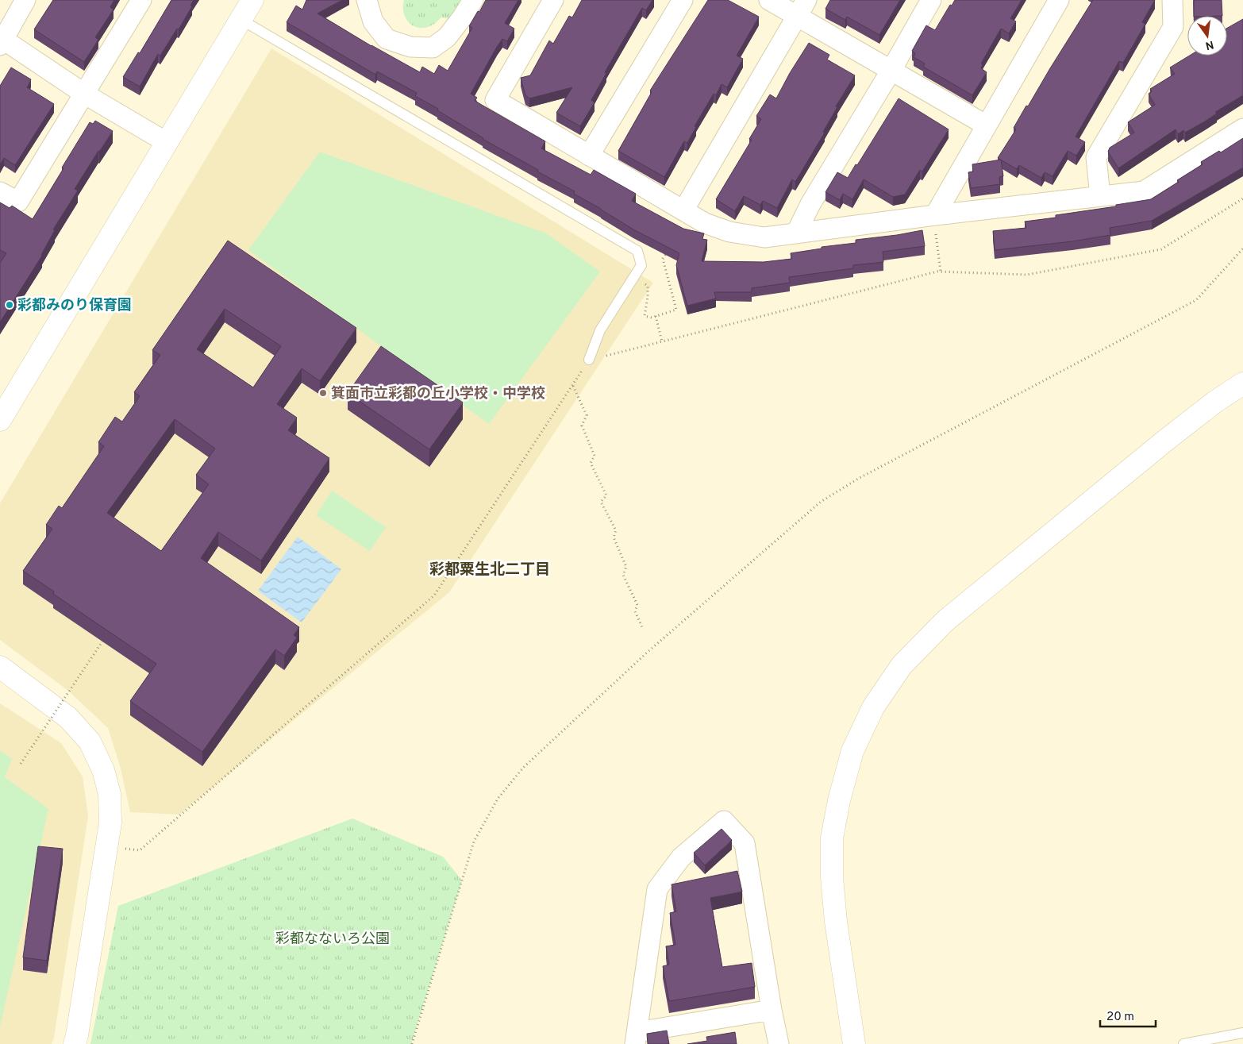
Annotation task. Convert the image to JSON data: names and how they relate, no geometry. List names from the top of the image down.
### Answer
{
  "districts": ["彩都粟生北二丁目"],
  "parks": ["彩都なないろ公園"],
  "places": ["彩都みのり保育園", "箕面市立彩都の丘小学校・中学校"],
  "scale_bar": "20 m",
  "north": "bottom"
}
